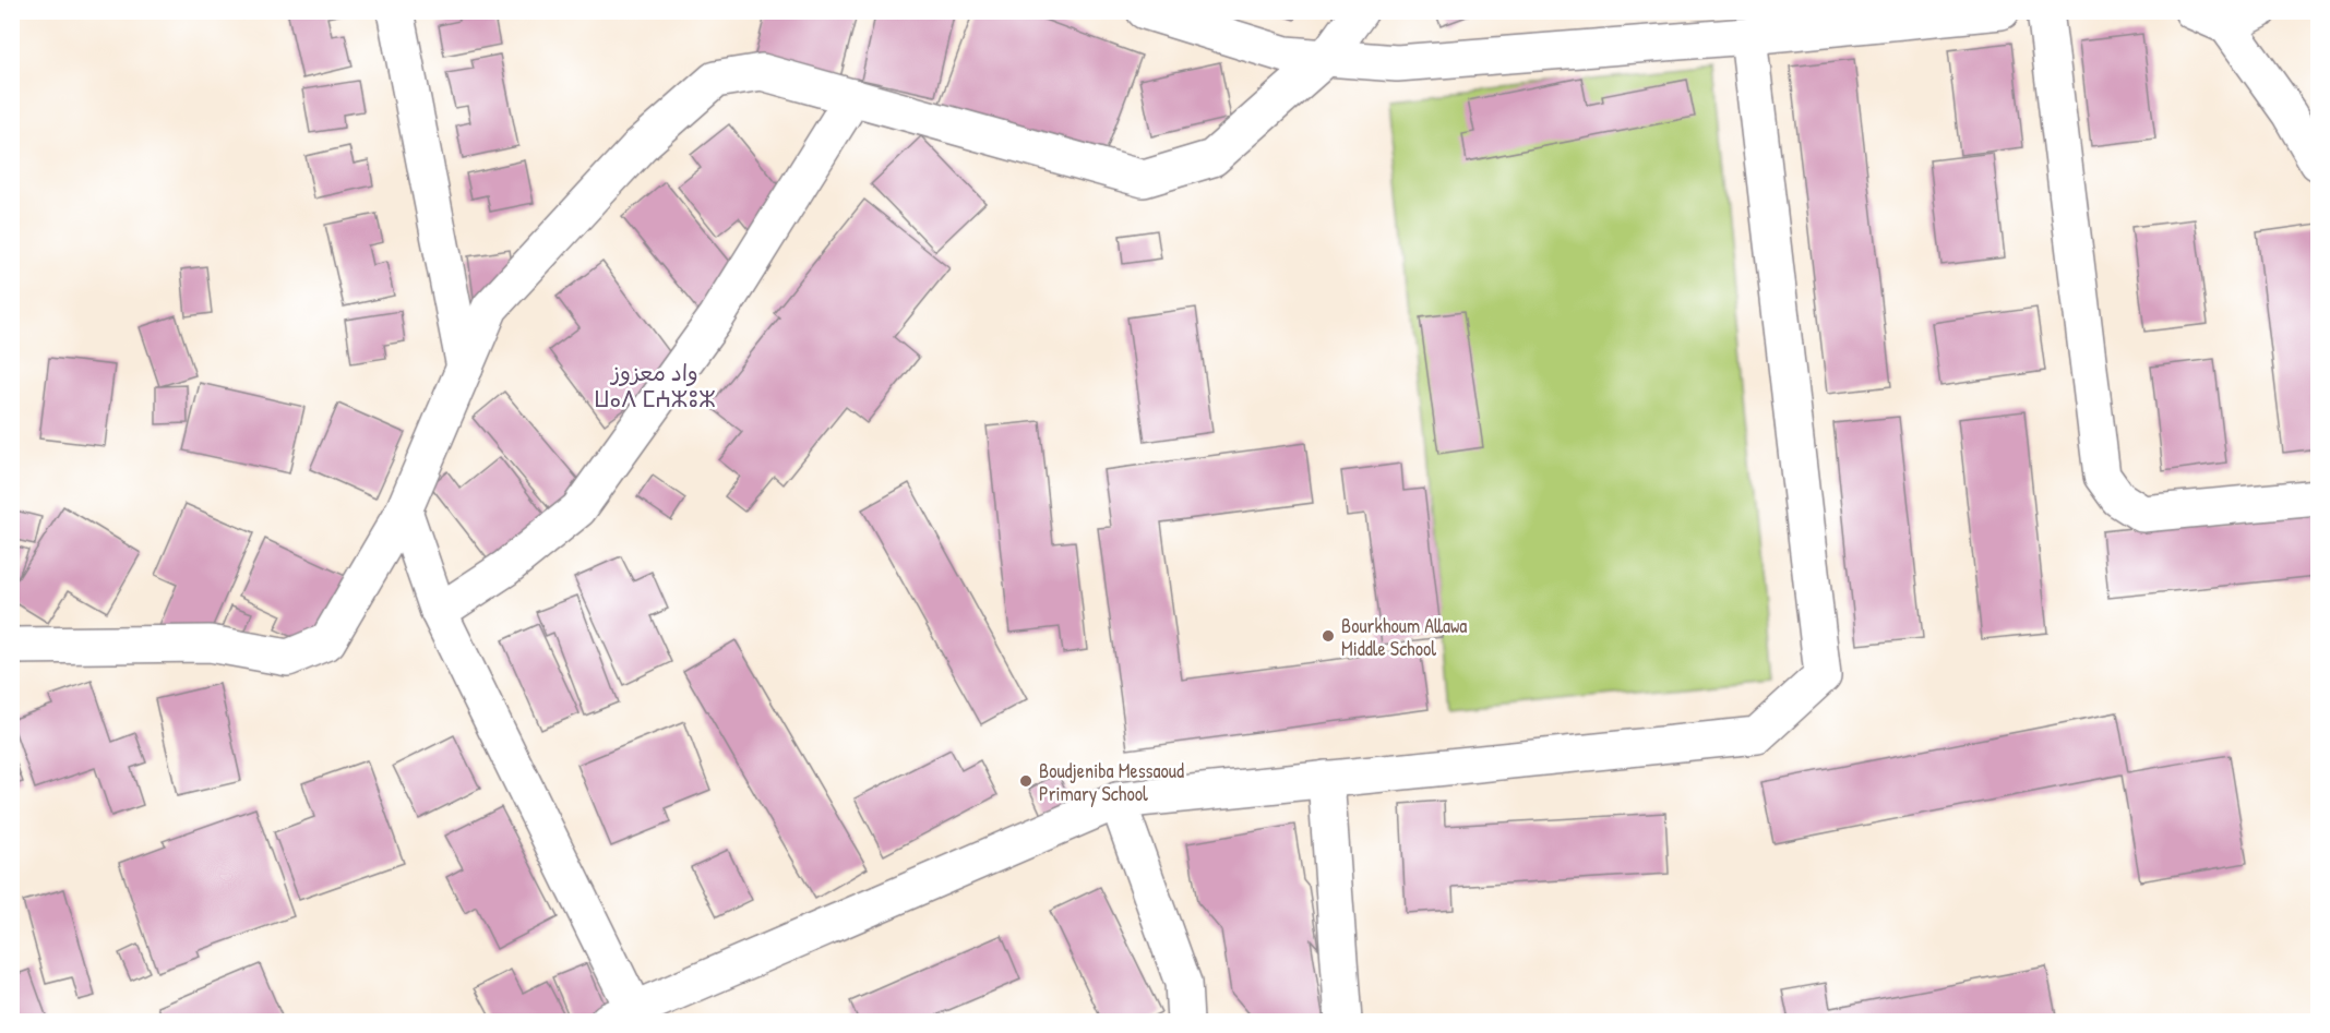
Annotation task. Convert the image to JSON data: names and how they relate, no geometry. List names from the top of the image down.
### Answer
{
  "districts": ["واد معزوز ⵡⴰⴷ ⵎⵄⵣⵓⵣ"],
  "places": ["Bourkhoum Allawa Middle School", "Boudjeniba Messaoud Primary School"]
}
